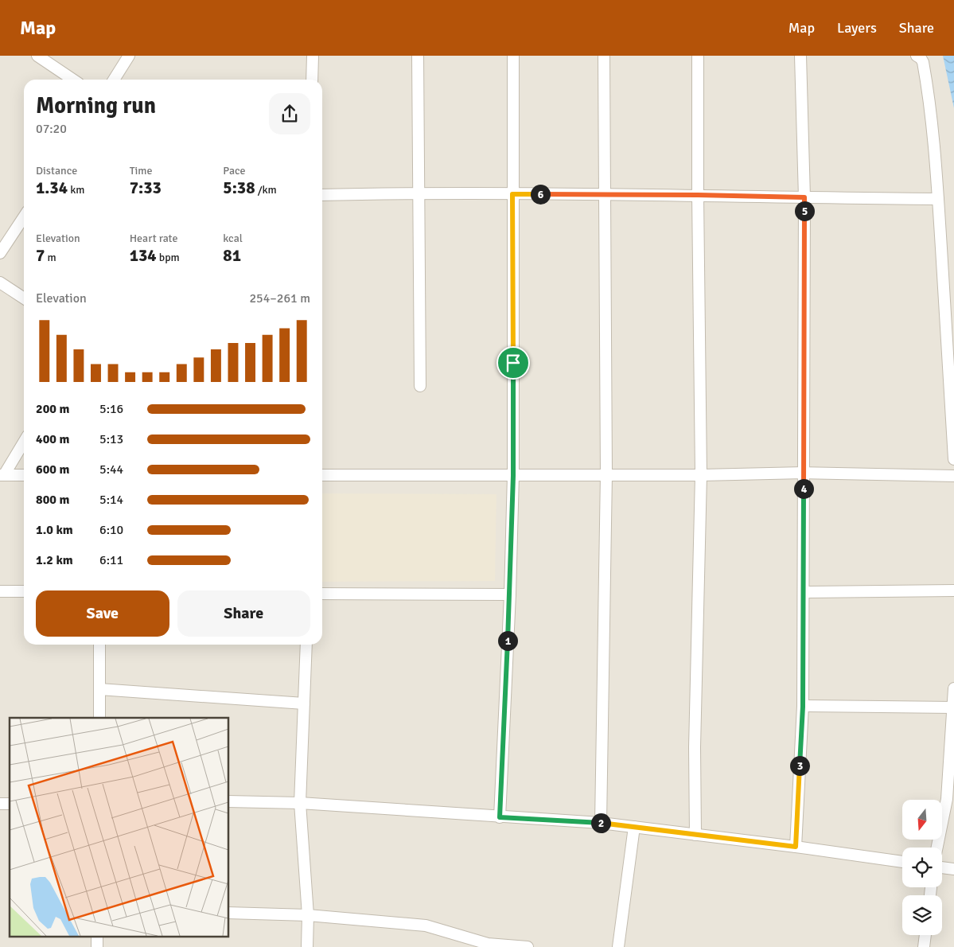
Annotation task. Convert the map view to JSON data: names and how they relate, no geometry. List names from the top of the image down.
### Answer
{
  "north": "bottom",
  "page": {
    "header": "Map",
    "nav": ["Map", "Layers", "Share"],
    "heading": ["Morning run", "07:20"],
    "stats": [
      ["Distance", "1.34 km"],
      ["Time", "7:33"],
      ["Pace", "5:38 /km"],
      ["Elevation", "7 m"],
      ["Heart rate", "134 bpm"],
      ["kcal", "81"]
    ],
    "pins": [
      "6",
      "5",
      "4",
      "1",
      "3",
      "2"
    ],
    "chart": ["Elevation", "254–261 m"],
    "list": [
      {
        "name": "200 m",
        "note": "5:16"
      },
      {
        "name": "400 m",
        "note": "5:13"
      },
      {
        "name": "600 m",
        "note": "5:44"
      },
      {
        "name": "800 m",
        "note": "5:14"
      },
      {
        "name": "1.0 km",
        "note": "6:10"
      },
      {
        "name": "1.2 km",
        "note": "6:11"
      }
    ],
    "buttons": ["Save", "Share"]
  }
}
